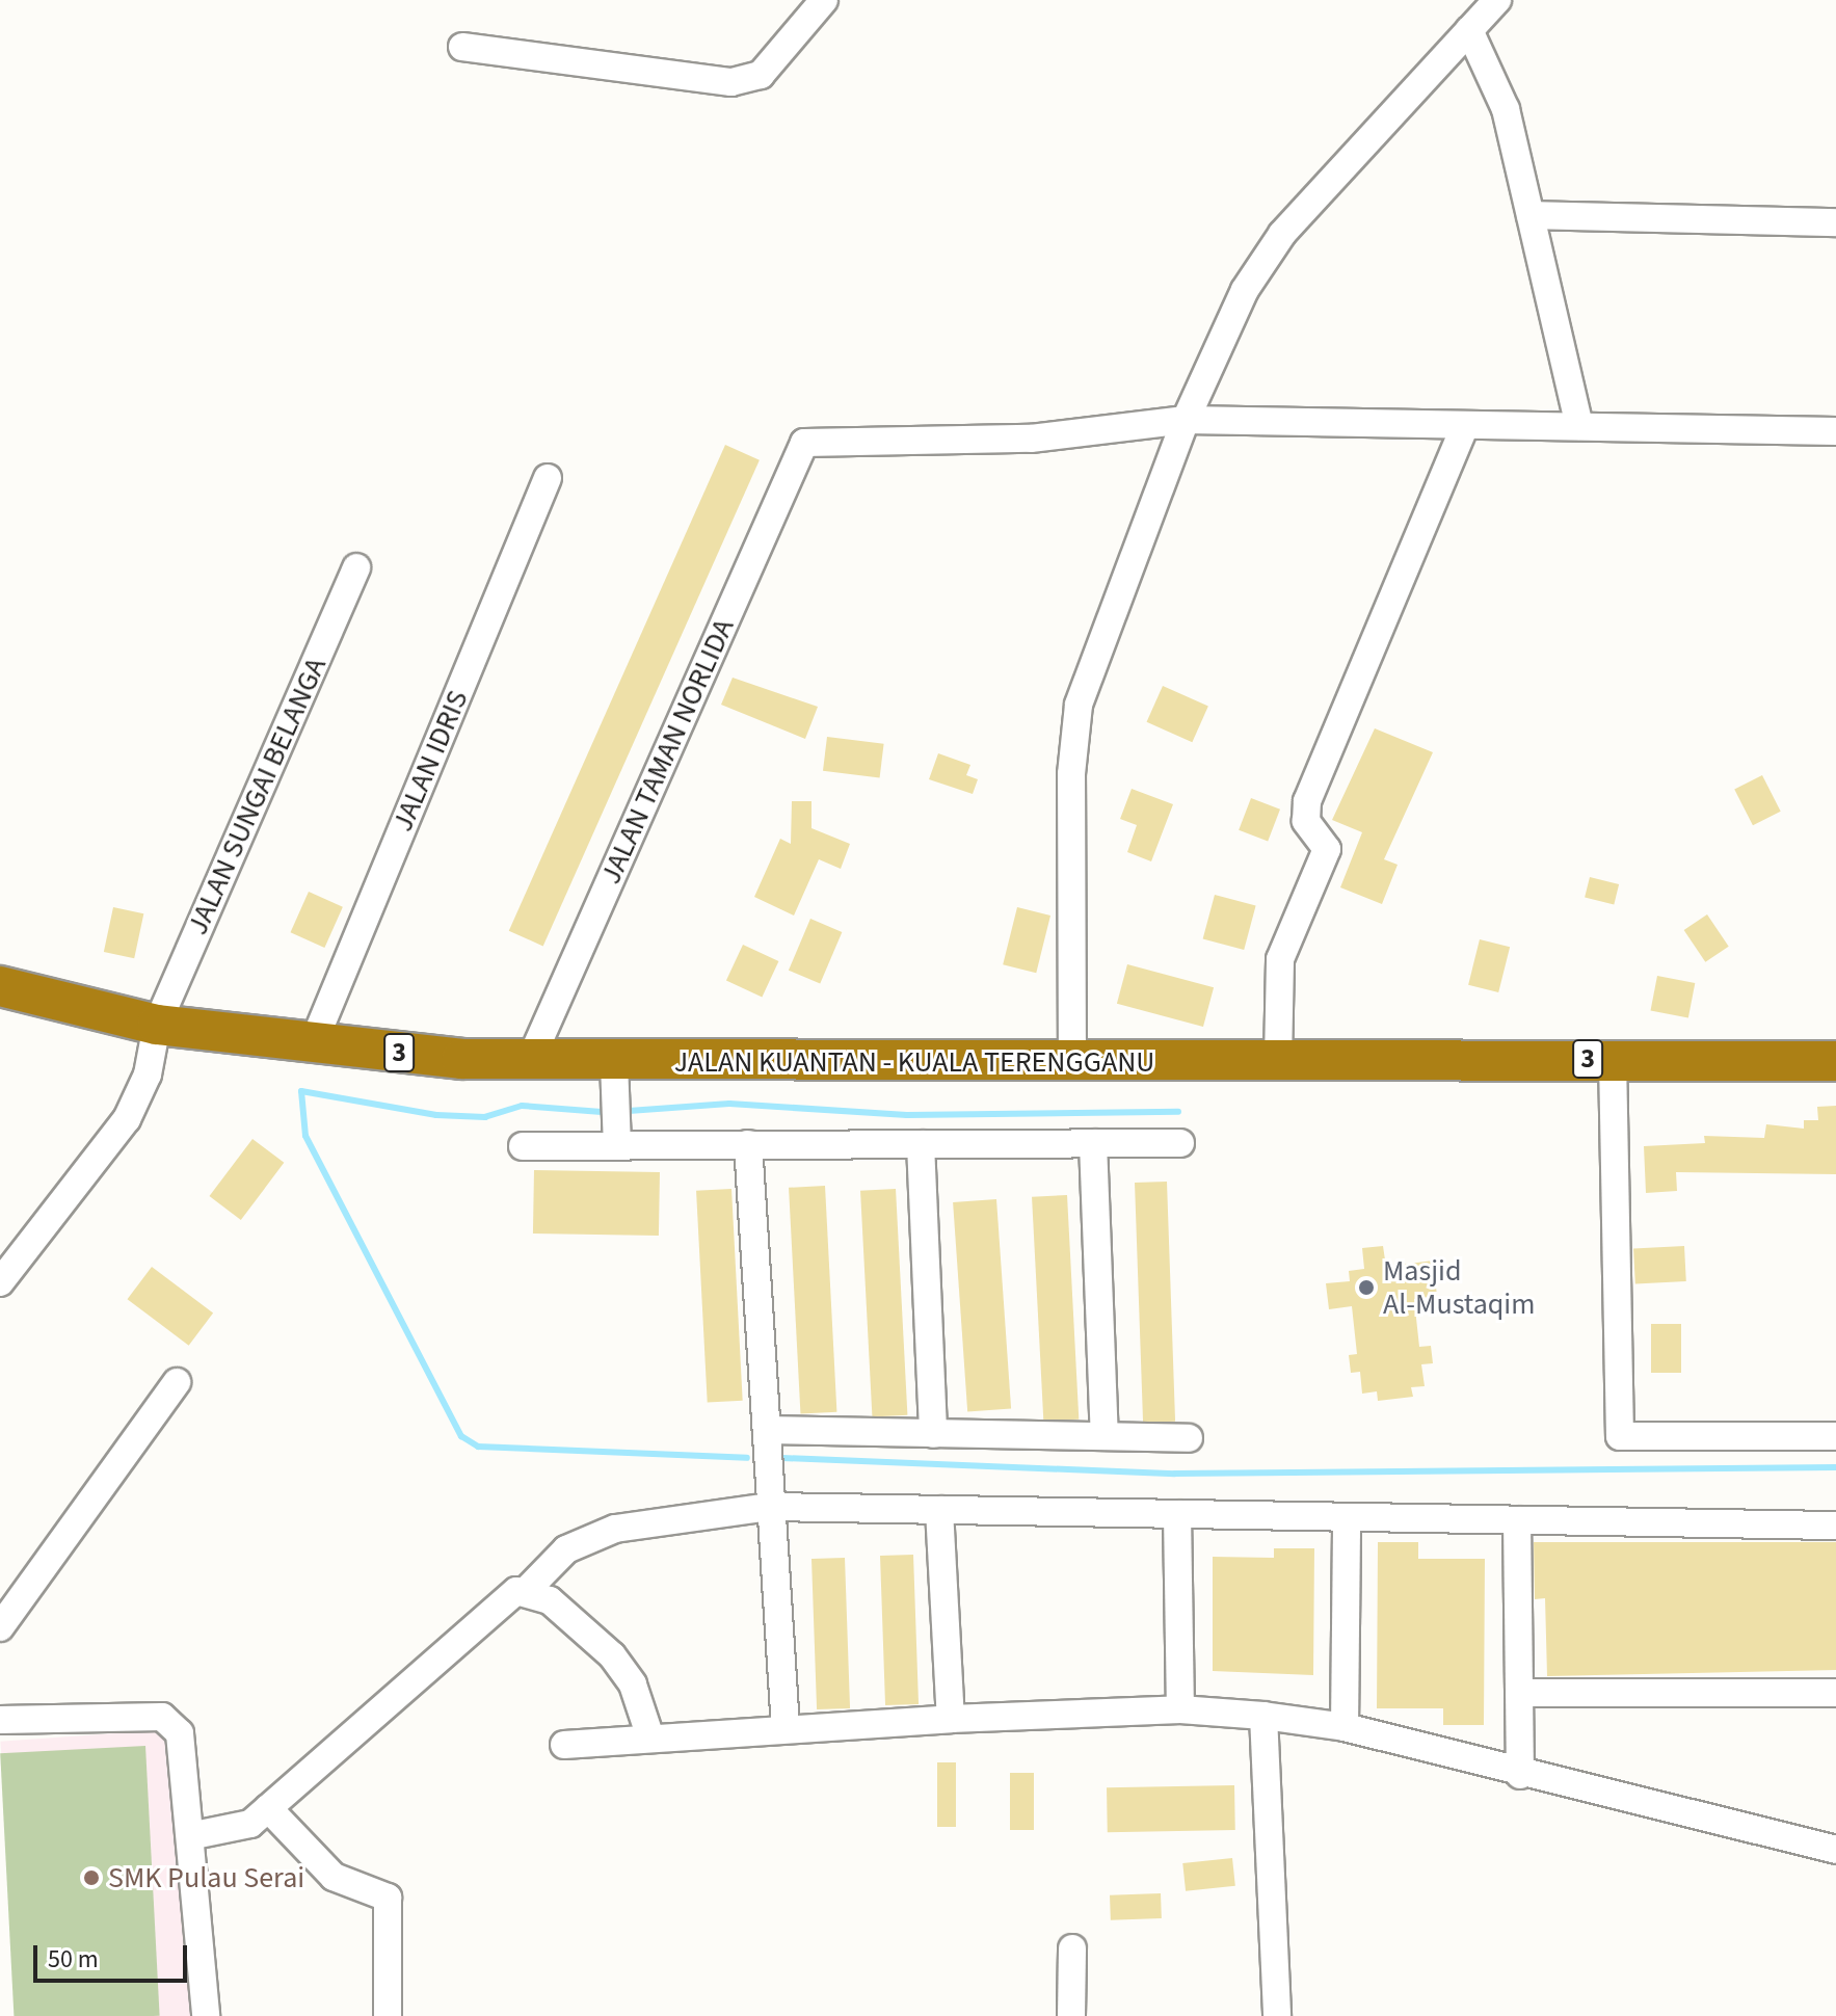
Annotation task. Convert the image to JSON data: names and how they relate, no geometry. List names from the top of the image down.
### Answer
{
  "streets": {
    "highway": ["3", "JALAN KUANTAN - KUALA TERENGGANU"],
    "street": ["JALAN TAMAN NORLIDA", "JALAN IDRIS", "JALAN SUNGAI BELANGA"]
  },
  "crossings": [
    ["JALAN TAMAN NORLIDA", "JALAN KUANTAN - KUALA TERENGGANU"],
    ["JALAN IDRIS", "JALAN KUANTAN - KUALA TERENGGANU"],
    ["JALAN SUNGAI BELANGA", "JALAN KUANTAN - KUALA TERENGGANU"]
  ],
  "places": ["Masjid Al-Mustaqim", "SMK Pulau Serai"],
  "scale_bar": "50 m"
}
